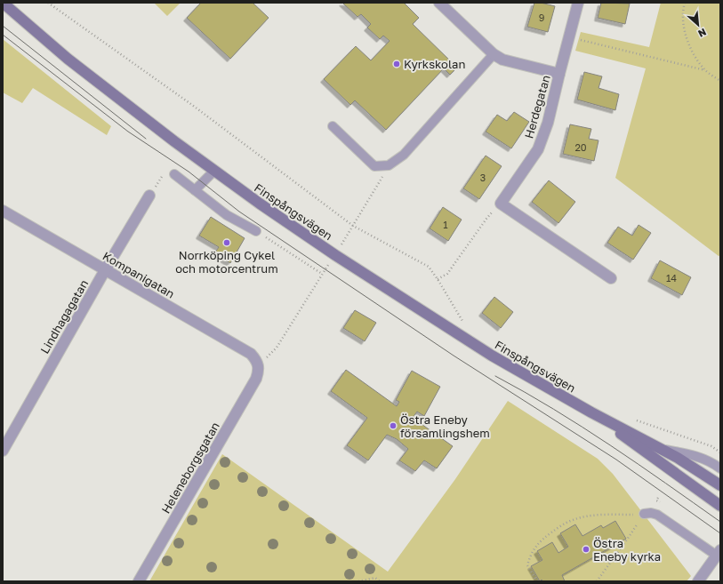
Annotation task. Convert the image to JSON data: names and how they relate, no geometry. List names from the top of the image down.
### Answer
{
  "streets": {
    "main road": ["Finspångsvägen"],
    "street": [
      "Herdegatan",
      "Kompanigatan",
      "Lindhagagatan",
      "Heleneborgsgatan"
    ]
  },
  "crossings": [
    ["Kompanigatan", "Lindhagagatan"],
    ["Kompanigatan", "Heleneborgsgatan"]
  ],
  "places": [
    "Kyrkskolan",
    "Norrköping Cykel och motorcentrum",
    "Östra Eneby församlingshem",
    "Östra Eneby kyrka"
  ],
  "house_numbers": [
    "9",
    "20",
    "3",
    "1",
    "14"
  ],
  "north": "bottom right"
}
